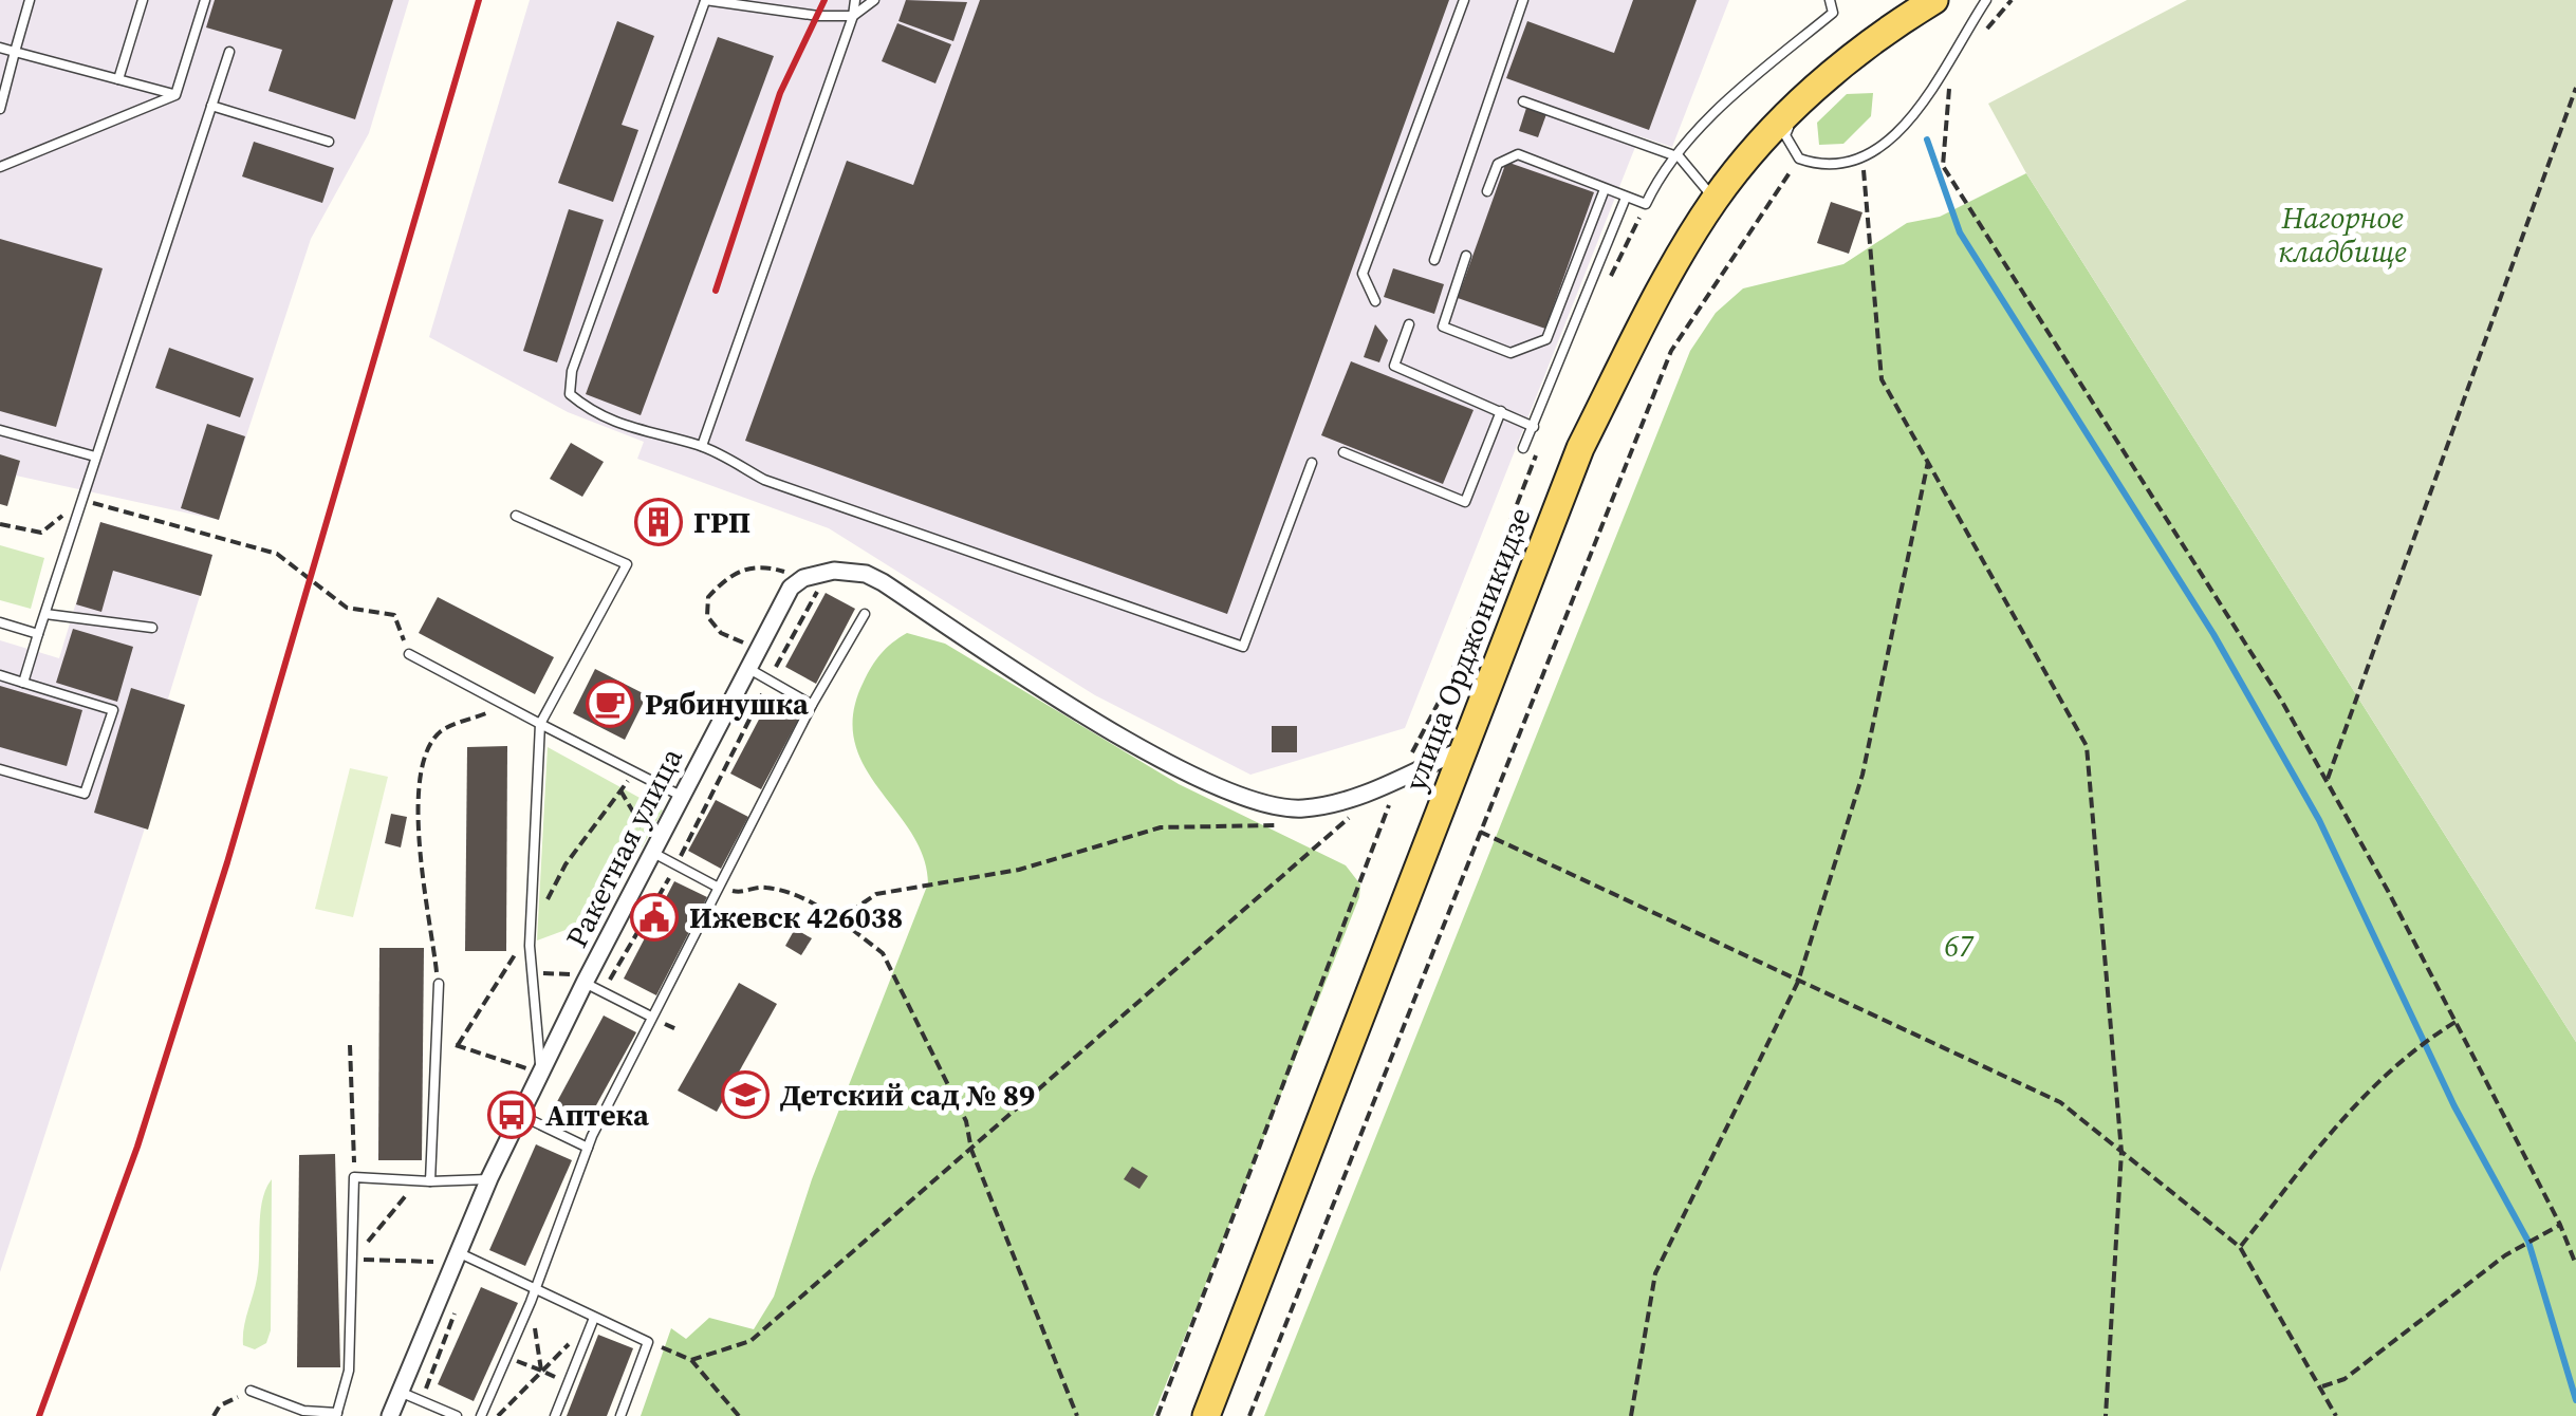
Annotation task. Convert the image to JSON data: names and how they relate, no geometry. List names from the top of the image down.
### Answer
{
  "streets": {
    "main road": ["улица Орджоникидзе"],
    "street": ["Ракетная улица"]
  },
  "parks": ["Нагорное кладбище", "67"],
  "places": {
    "building": ["ГРП"],
    "cafe": ["Рябинушка"],
    "public building": ["Ижевск 426038"],
    "school or university": ["Детский сад № 89"],
    "bus stop": ["Аптека"]
  }
}
